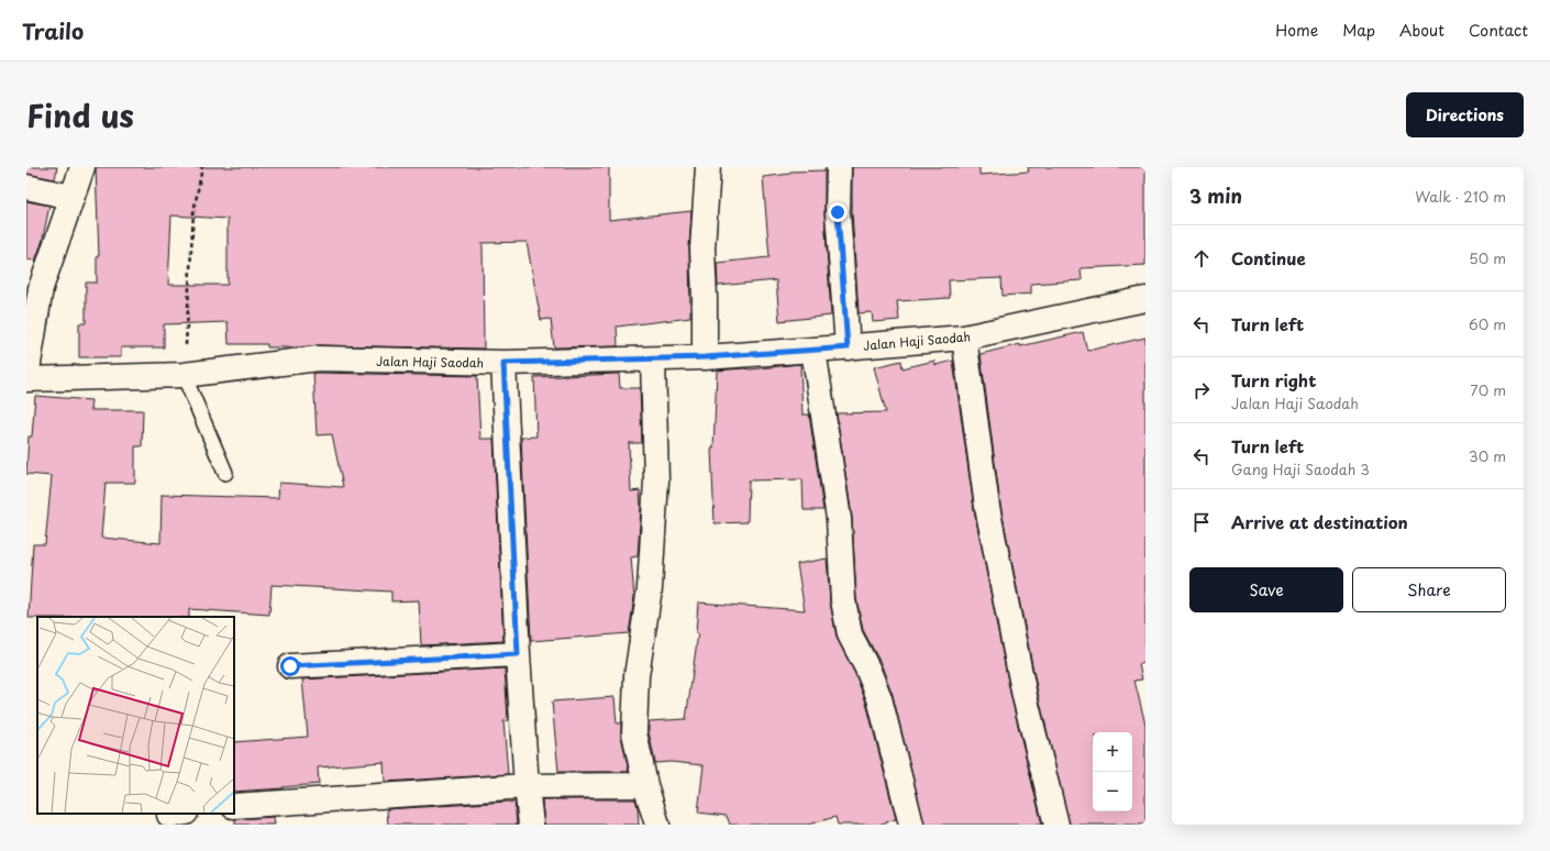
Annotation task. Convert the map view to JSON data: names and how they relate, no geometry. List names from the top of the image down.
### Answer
{
  "streets": {
    "street": ["Jalan Haji Saodah"]
  },
  "page": {
    "header": "Trailo",
    "nav": [
      "Home",
      "Map",
      "About",
      "Contact"
    ],
    "title": "Find us",
    "buttons": [
      "Directions",
      ["Save", "Share"]
    ],
    "heading": ["3 min", "Walk · 210 m"],
    "list": [
      ["Continue", "50 m"],
      ["Turn left", "60 m"],
      ["Turn right", "Jalan Haji Saodah", "70 m"],
      ["Turn left", "Gang Haji Saodah 3", "30 m"],
      "Arrive at destination"
    ],
    "map_buttons": ["+", "−"]
  }
}
